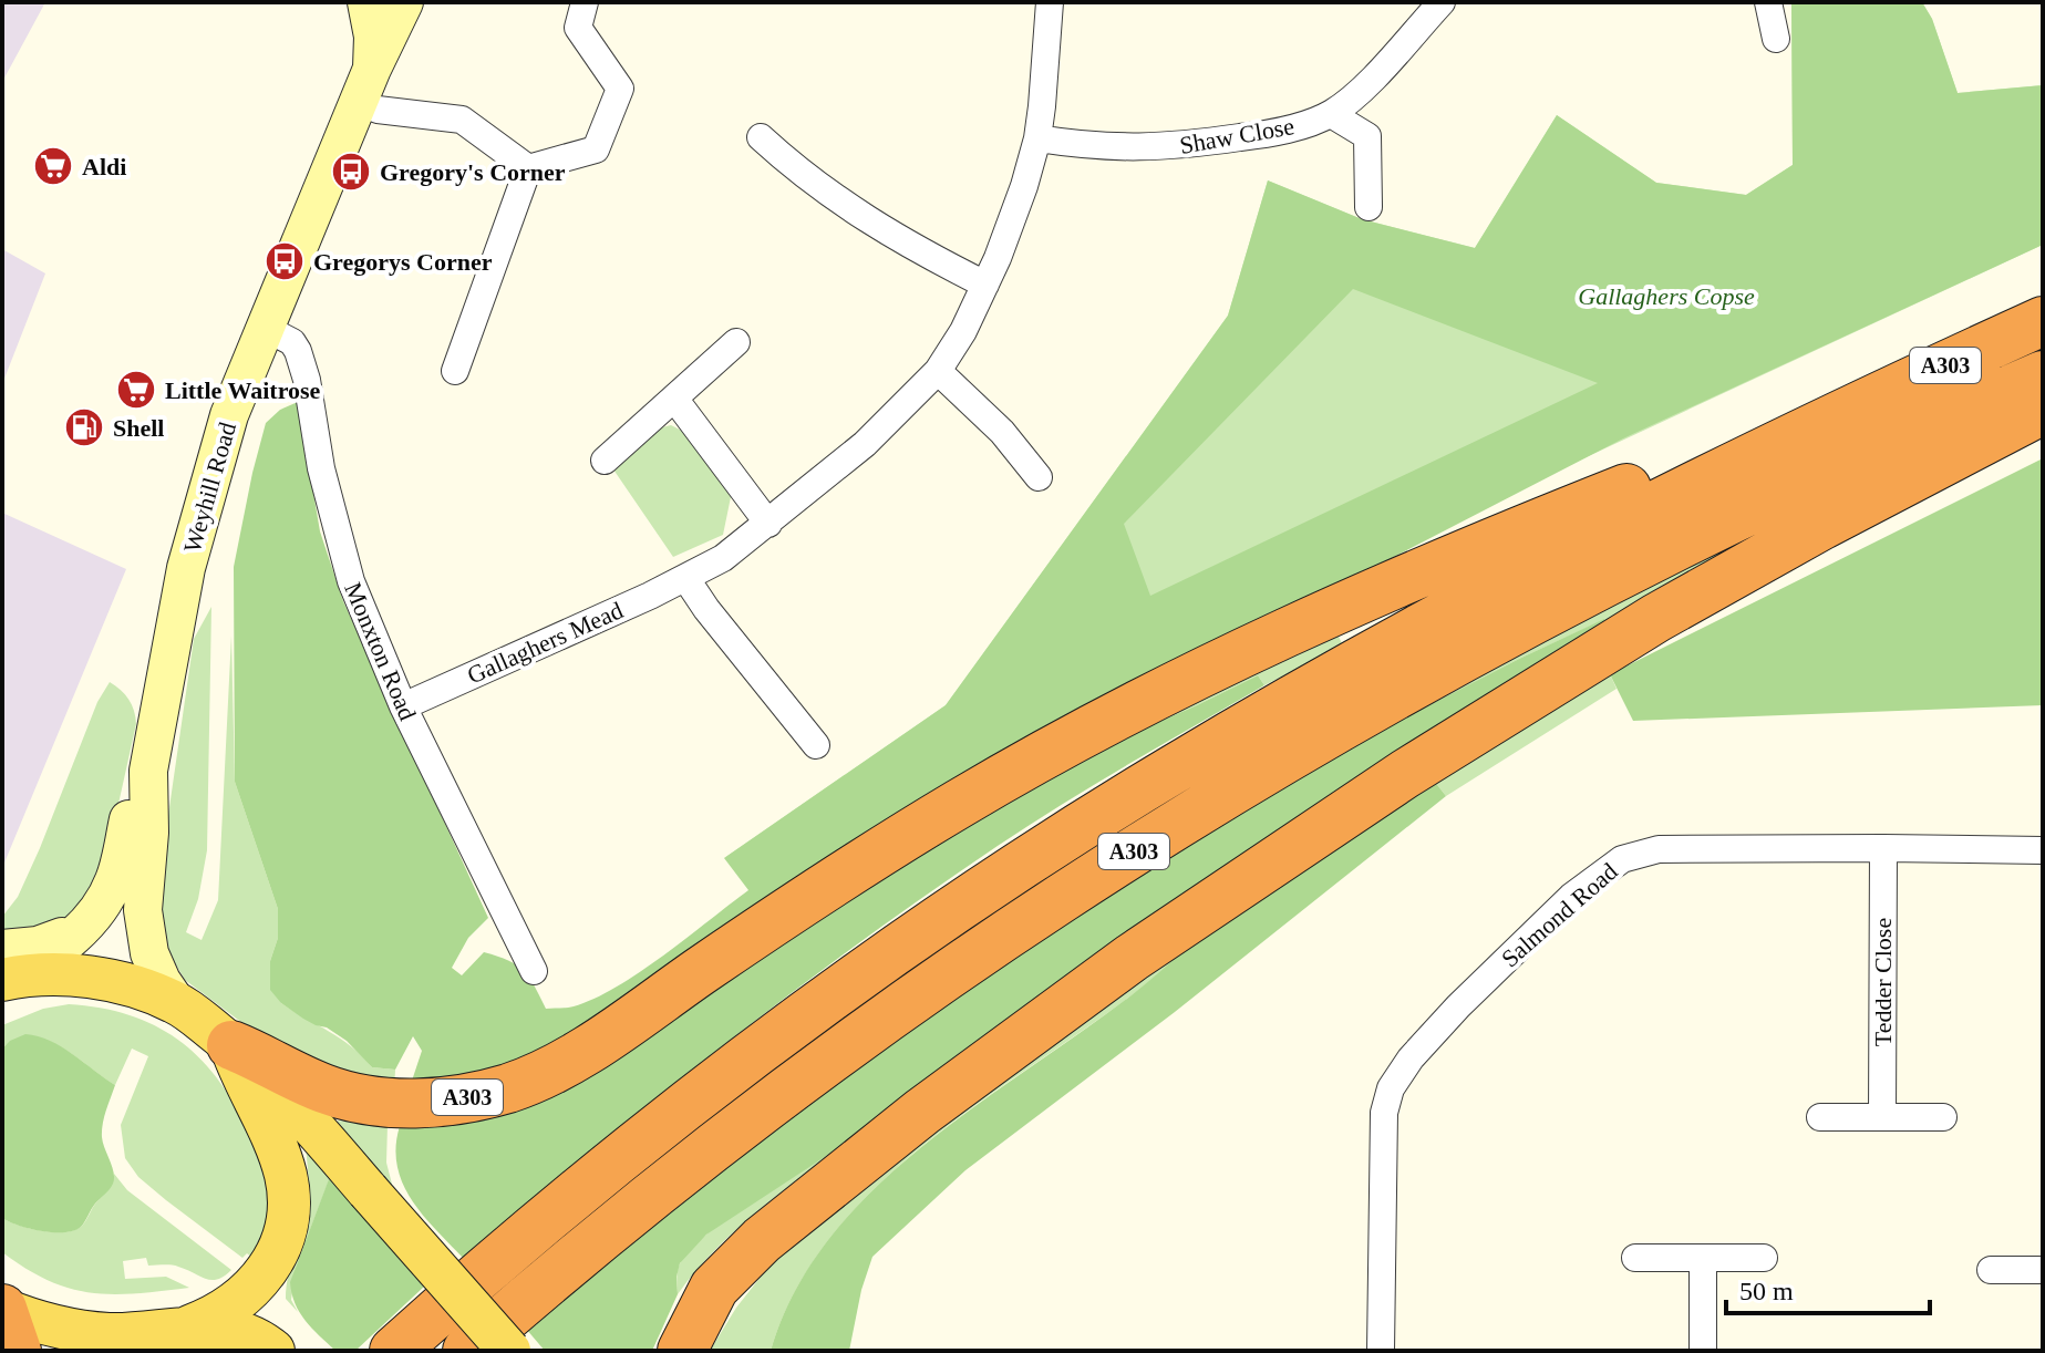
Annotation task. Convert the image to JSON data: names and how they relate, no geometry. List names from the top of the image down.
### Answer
{
  "streets": {
    "highway": ["A303"],
    "main road": ["Weyhill Road"],
    "street": [
      "Shaw Close",
      "Gallaghers Mead",
      "Monxton Road",
      "Salmond Road",
      "Tedder Close"
    ]
  },
  "crossings": [
    ["Shaw Close", "Gallaghers Mead"],
    ["Weyhill Road", "Monxton Road"],
    ["Gallaghers Mead", "Monxton Road"],
    ["Salmond Road", "Tedder Close"]
  ],
  "parks": ["Gallaghers Copse"],
  "places": {
    "supermarket": ["Aldi", "Little Waitrose"],
    "bus stop": ["Gregory's Corner", "Gregorys Corner"],
    "fuel station": ["Shell"]
  },
  "scale_bar": "50 m"
}
